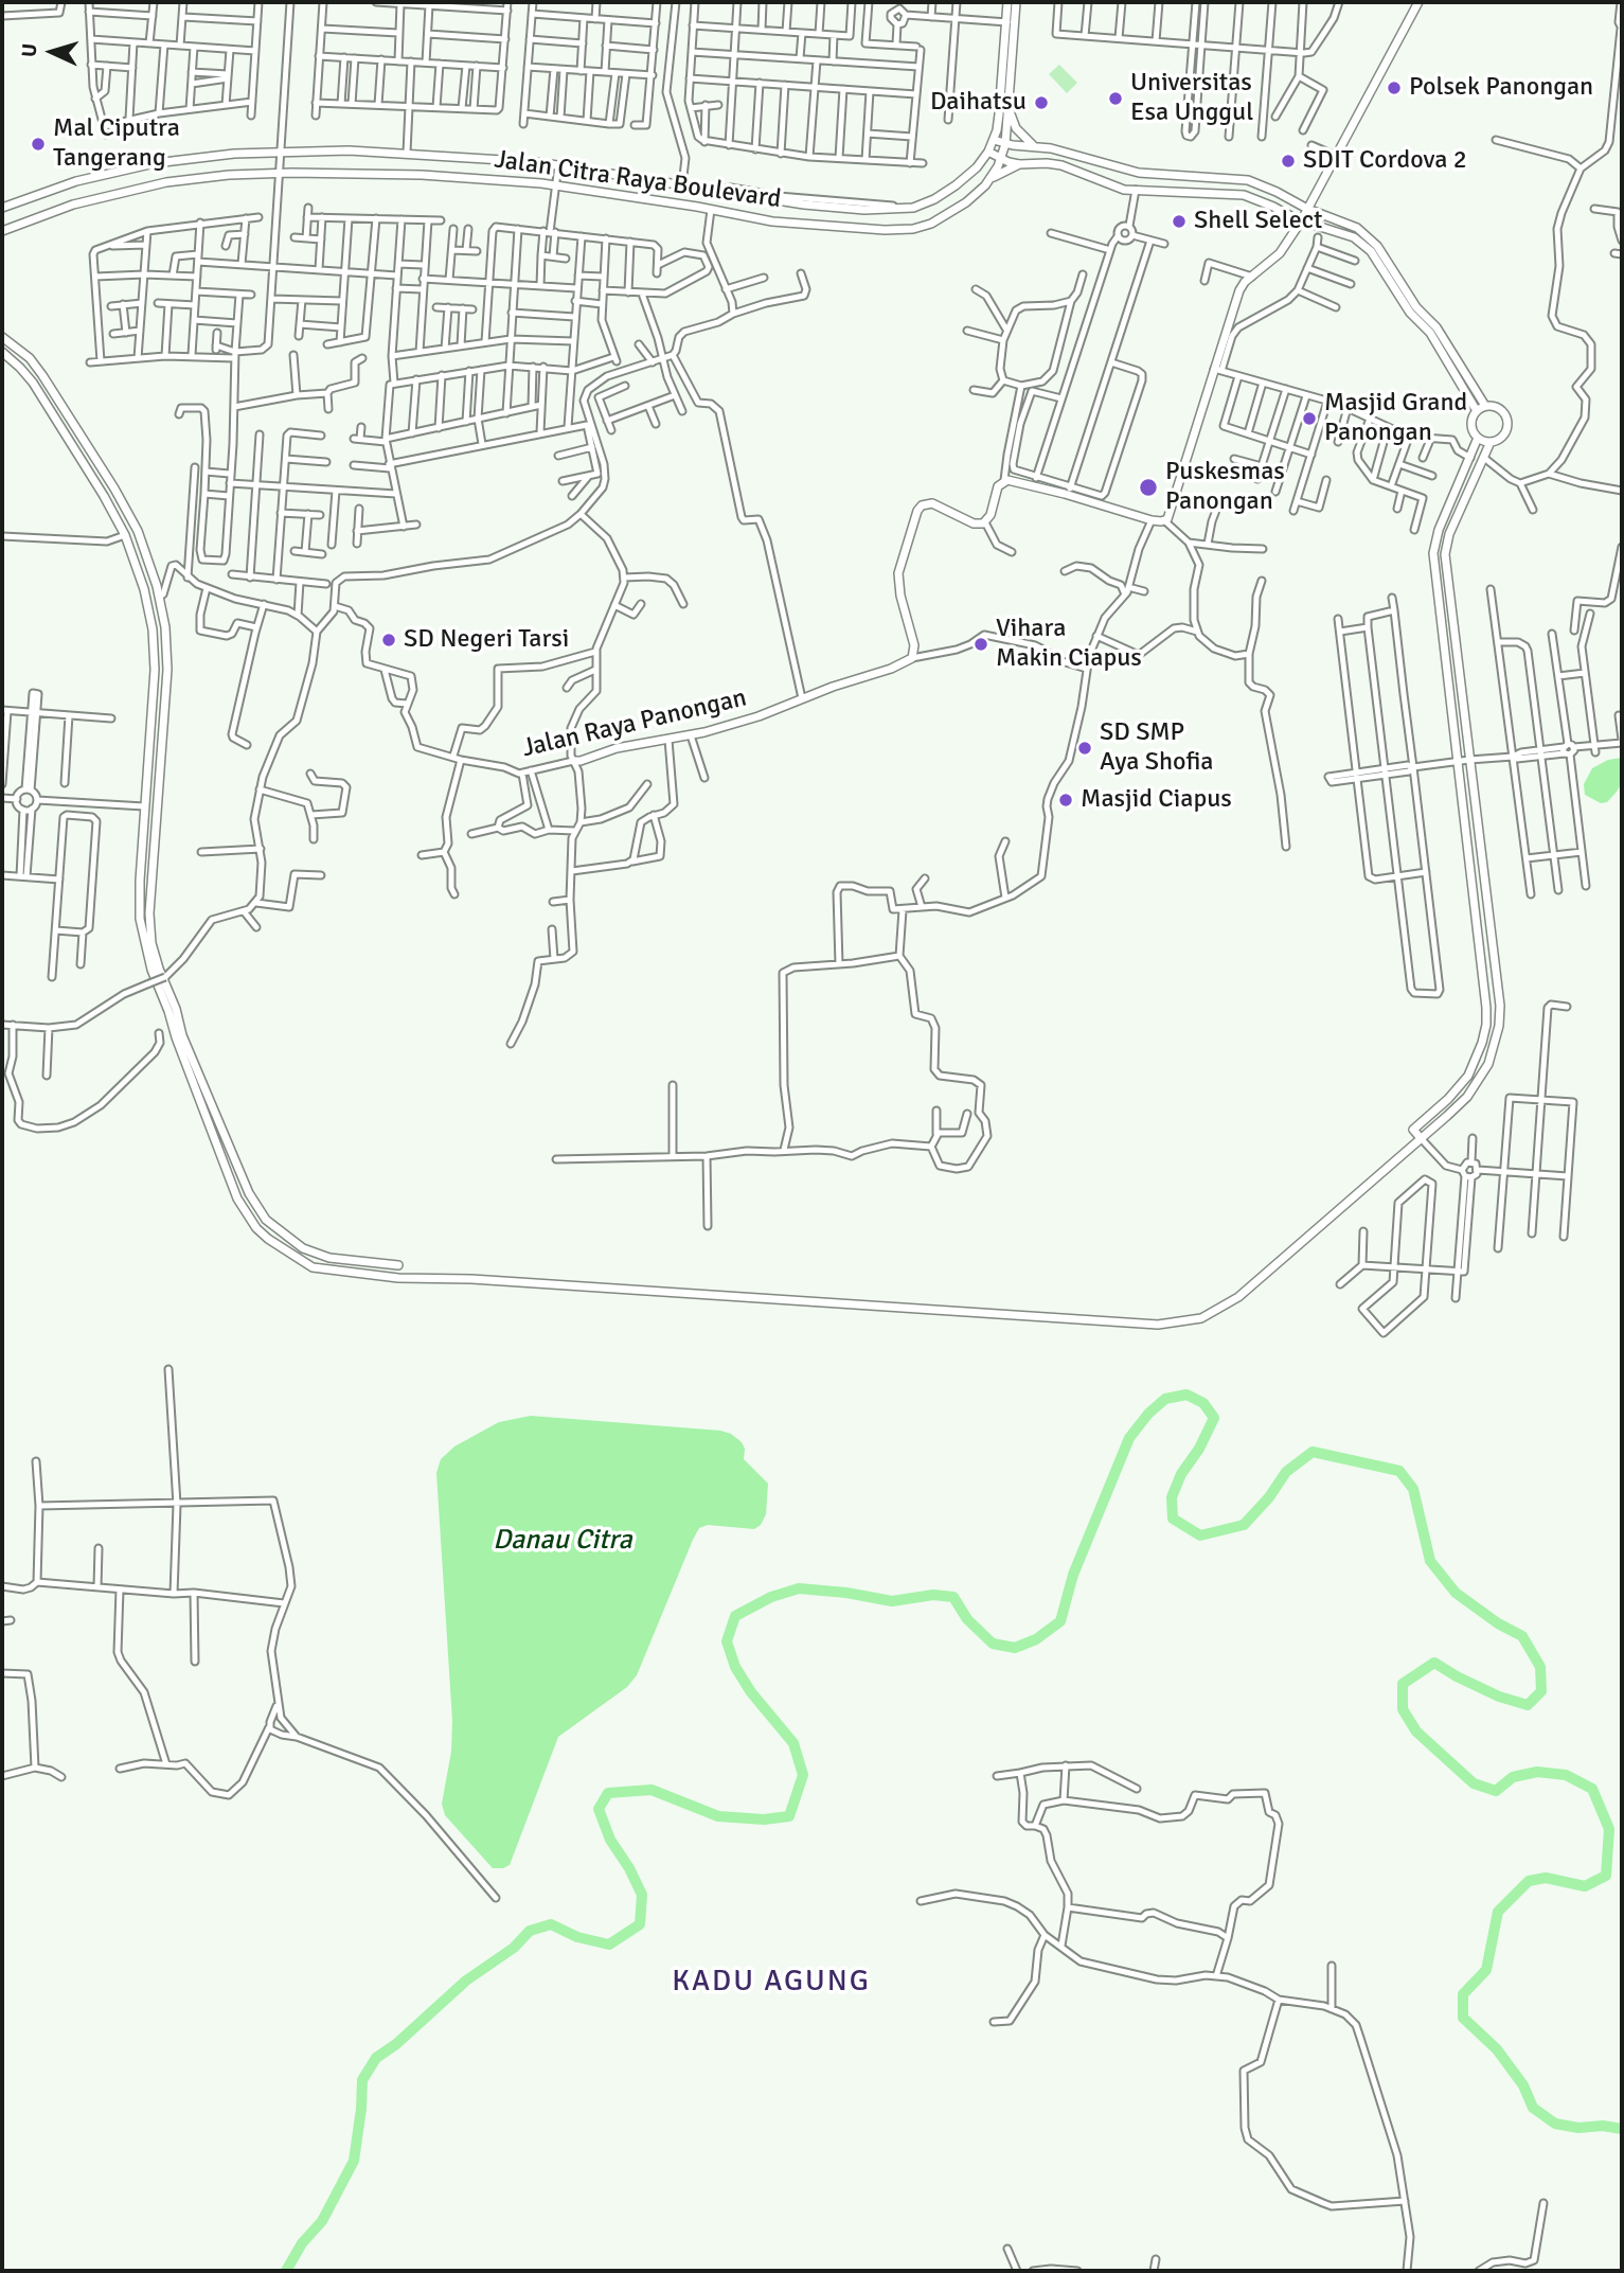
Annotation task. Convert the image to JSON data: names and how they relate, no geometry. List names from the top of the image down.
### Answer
{
  "streets": {
    "street": ["Jalan Citra Raya Boulevard", "Jalan Raya Panongan"]
  },
  "districts": ["KADU AGUNG"],
  "water": ["Danau Citra"],
  "places": [
    "Polsek Panongan",
    "Universitas Esa Unggul",
    "Daihatsu",
    "Mal Ciputra Tangerang",
    "SDIT Cordova 2",
    "Shell Select",
    "Masjid Grand Panongan",
    "Puskesmas Panongan",
    "SD Negeri Tarsi",
    "Vihara Makin Ciapus",
    "SD SMP Aya Shofia",
    "Masjid Ciapus"
  ],
  "north": "left"
}
